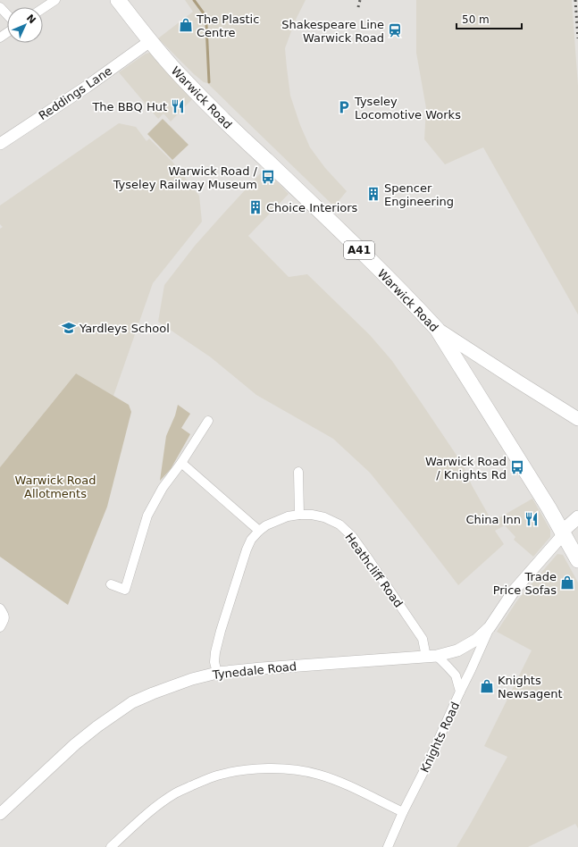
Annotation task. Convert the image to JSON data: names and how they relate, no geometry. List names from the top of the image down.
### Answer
{
  "streets": {
    "highway": ["Warwick Road", "A41"],
    "street": [
      "Reddings Lane",
      "Heathcliff Road",
      "Tynedale Road",
      "Knights Road"
    ]
  },
  "crossings": [
    ["Reddings Lane", "Warwick Road"],
    ["Warwick Road", "Knights Road"],
    ["Heathcliff Road", "Tynedale Road"],
    ["Heathcliff Road", "Knights Road"],
    ["Tynedale Road", "Knights Road"]
  ],
  "parks": ["Warwick Road Allotments"],
  "places": {
    "shop": ["The Plastic Centre", "Trade Price Sofas", "Knights Newsagent"],
    "station": ["Shakespeare Line Warwick Road"],
    "restaurant": ["The BBQ Hut", "China Inn"],
    "parking": ["Tyseley Locomotive Works"],
    "bus stop": ["Warwick Road / Tyseley Railway Museum", "Warwick Road / Knights Rd"],
    "building": ["Spencer Engineering", "Choice Interiors"],
    "school or university": ["Yardleys School"]
  },
  "scale_bar": "50 m",
  "north": "top right"
}
